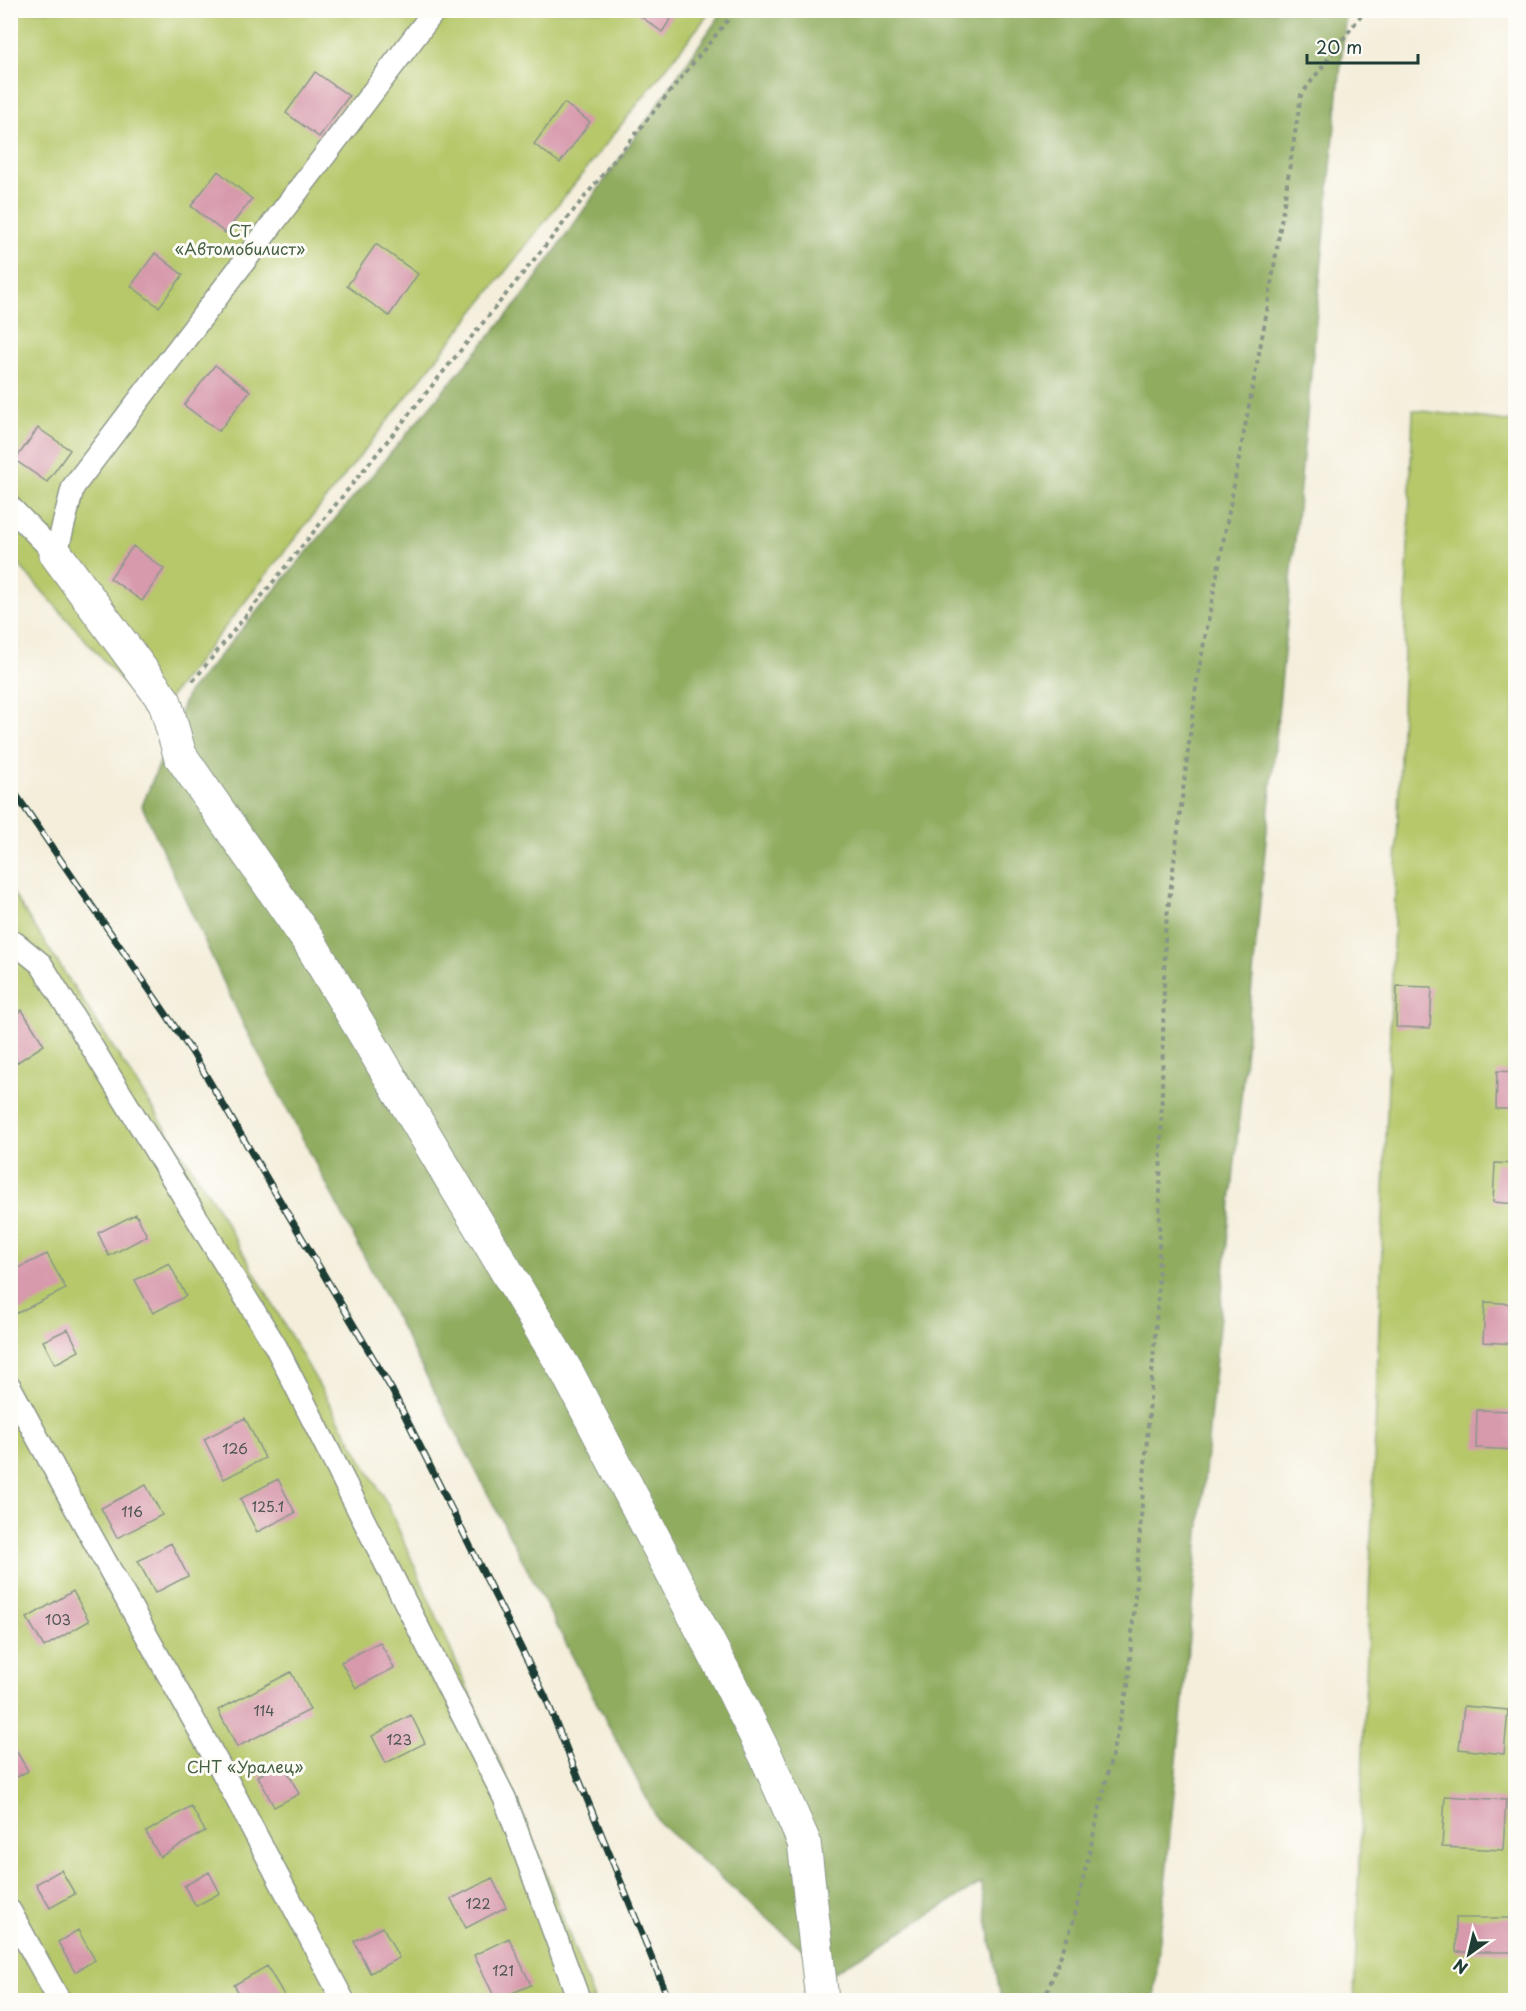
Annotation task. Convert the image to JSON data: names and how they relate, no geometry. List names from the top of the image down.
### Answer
{
  "parks": ["СТ «Автомобилист»", "СНТ «Уралец»"],
  "house_numbers": [
    "126",
    "125.1",
    "116",
    "103",
    "114",
    "123",
    "122",
    "121"
  ],
  "scale_bar": "20 m",
  "north": "bottom left"
}
